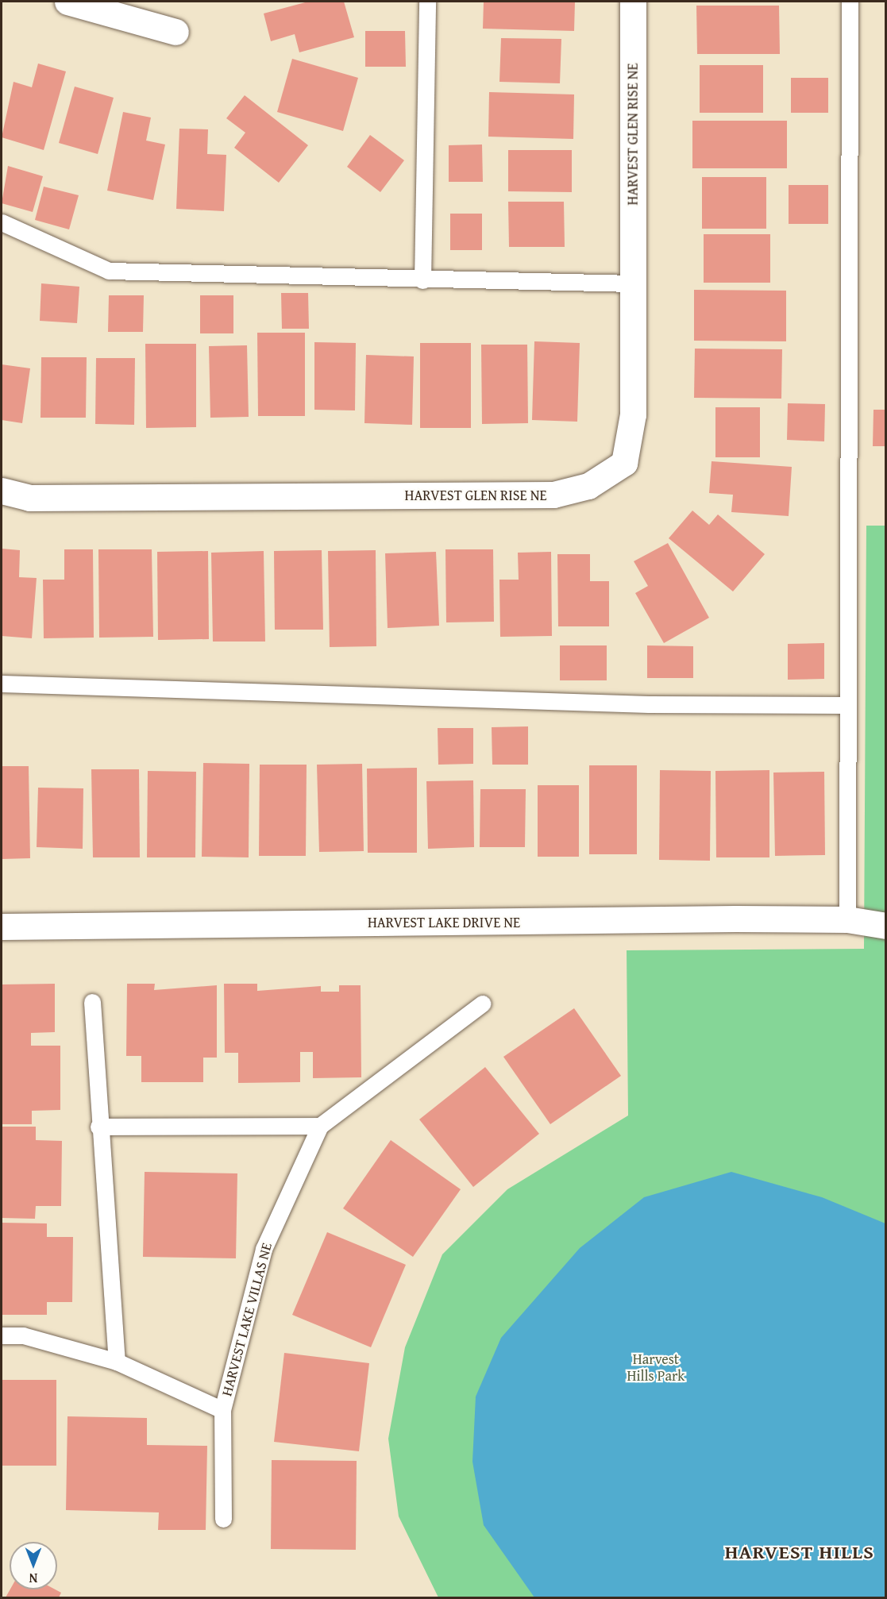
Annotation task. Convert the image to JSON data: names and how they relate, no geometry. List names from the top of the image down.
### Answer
{
  "streets": {
    "street": ["HARVEST GLEN RISE NE", "HARVEST LAKE DRIVE NE"],
    "lane": ["HARVEST LAKE VILLAS NE"]
  },
  "districts": ["HARVEST HILLS"],
  "parks": ["Harvest Hills Park"],
  "north": "bottom"
}
